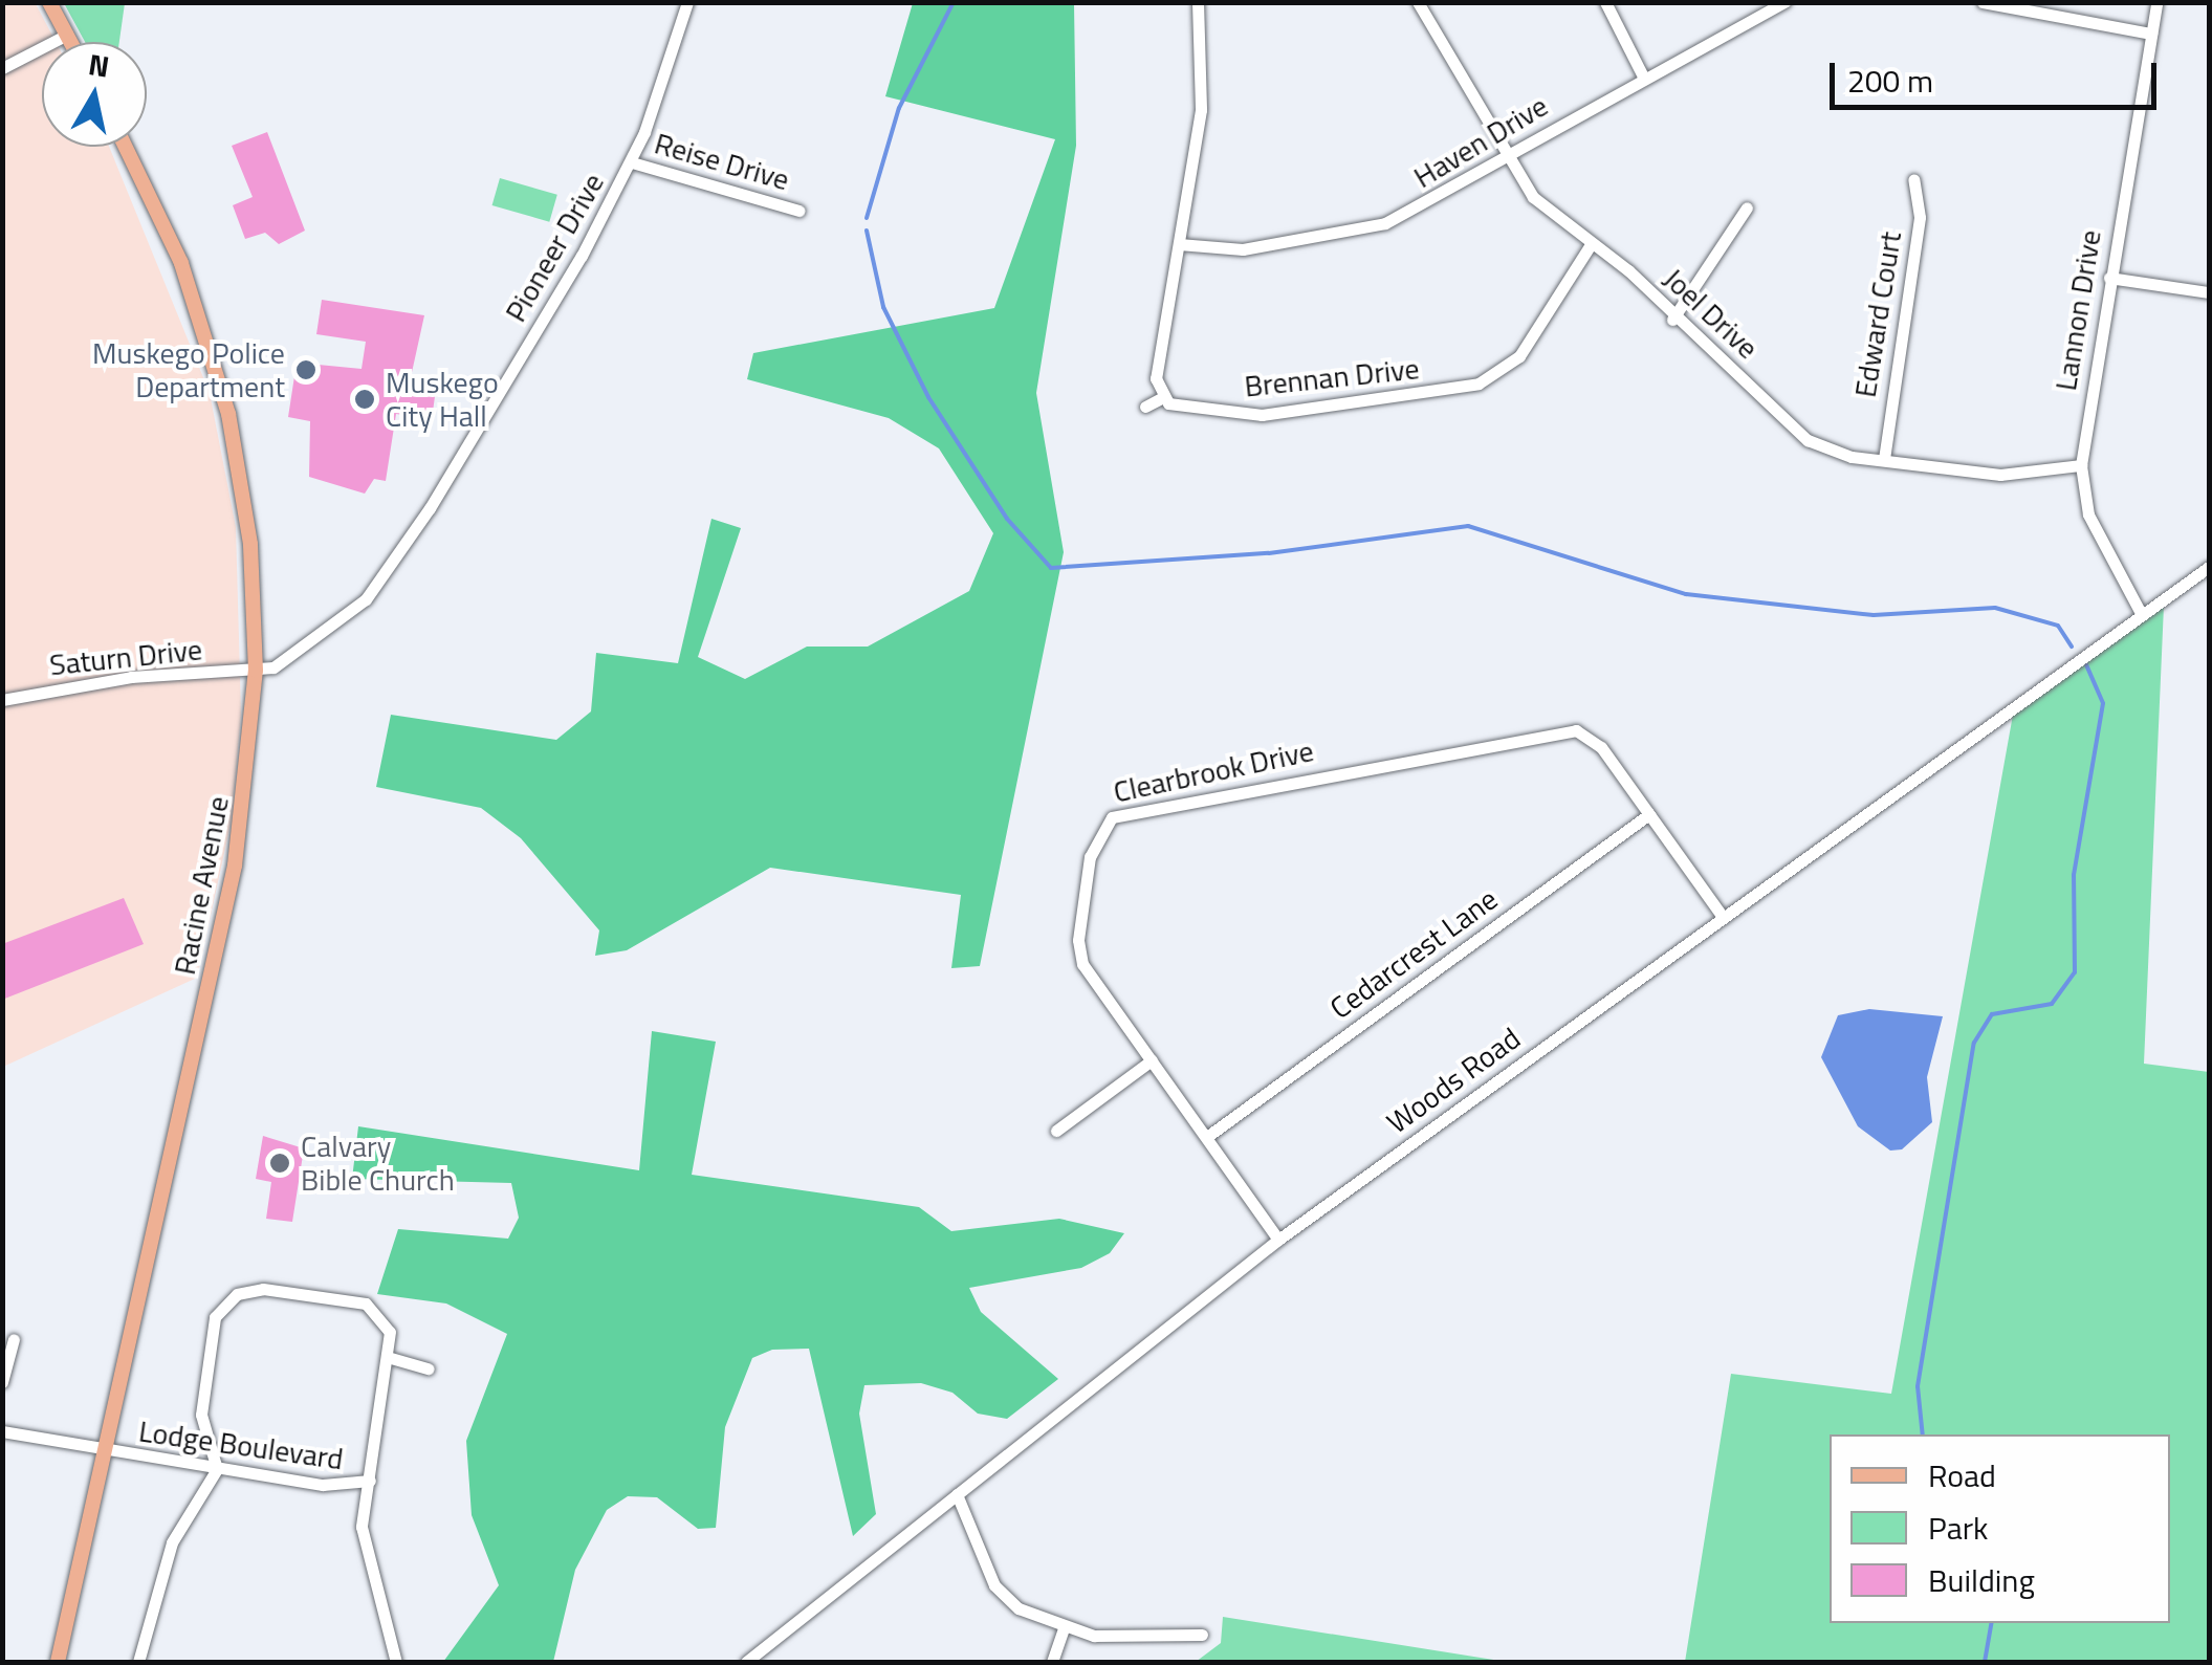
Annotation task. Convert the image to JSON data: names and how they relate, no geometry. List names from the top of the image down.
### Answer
{
  "streets": {
    "main road": ["Racine Avenue"],
    "street": [
      "Haven Drive",
      "Reise Drive",
      "Pioneer Drive",
      "Lannon Drive",
      "Joel Drive",
      "Edward Court",
      "Brennan Drive",
      "Saturn Drive",
      "Clearbrook Drive",
      "Cedarcrest Lane",
      "Woods Road",
      "Lodge Boulevard"
    ]
  },
  "crossings": [
    ["Haven Drive", "Joel Drive"],
    ["Reise Drive", "Pioneer Drive"],
    ["Pioneer Drive", "Saturn Drive"],
    ["Pioneer Drive", "Racine Avenue"],
    ["Lannon Drive", "Joel Drive"],
    ["Lannon Drive", "Woods Road"],
    ["Joel Drive", "Edward Court"],
    ["Joel Drive", "Brennan Drive"],
    ["Saturn Drive", "Racine Avenue"],
    ["Clearbrook Drive", "Cedarcrest Lane"],
    ["Clearbrook Drive", "Woods Road"],
    ["Racine Avenue", "Lodge Boulevard"]
  ],
  "places": ["Muskego Police Department", "Muskego City Hall", "Calvary Bible Church"],
  "legend": ["Road", "Park", "Building"],
  "scale_bar": "200 m",
  "north": "top"
}
